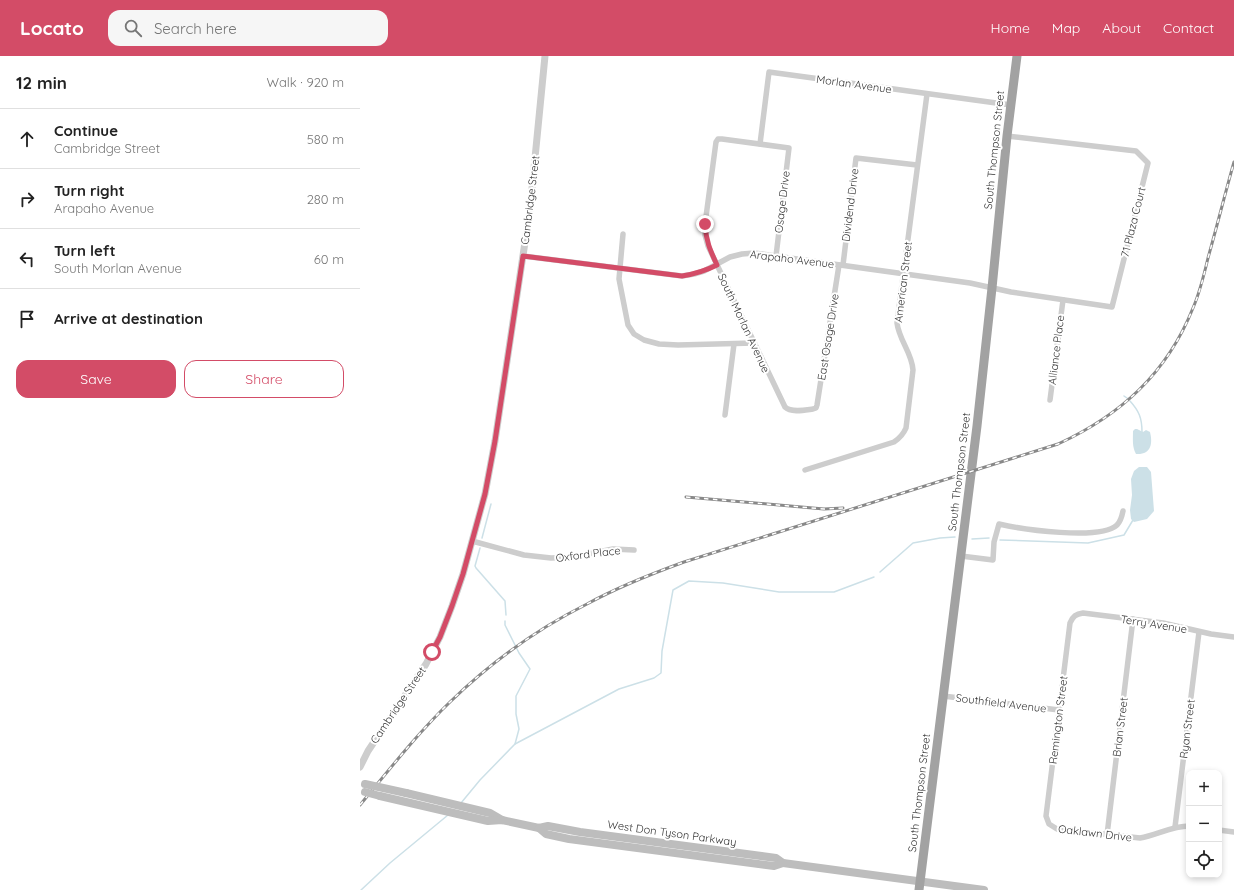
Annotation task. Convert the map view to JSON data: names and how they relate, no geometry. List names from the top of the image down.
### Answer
{
  "streets": {
    "highway": ["South Thompson Street"],
    "main road": ["West Don Tyson Parkway"],
    "street": [
      "Morlan Avenue",
      "Cambridge Street",
      "Osage Drive",
      "Dividend Drive",
      "71 Plaza Court",
      "Arapaho Avenue",
      "American Street",
      "South Morlan Avenue",
      "East Osage Drive",
      "Alliance Place",
      "Oxford Place",
      "Terry Avenue",
      "Southfield Avenue",
      "Remington Street",
      "Brian Street",
      "Ryan Street",
      "Oaklawn Drive"
    ]
  },
  "crossings": [
    ["Morlan Avenue", "South Thompson Street"],
    ["Morlan Avenue", "Osage Drive"],
    ["Morlan Avenue", "American Street"],
    ["Morlan Avenue", "South Morlan Avenue"],
    ["South Thompson Street", "71 Plaza Court"],
    ["South Thompson Street", "Arapaho Avenue"],
    ["South Thompson Street", "Southfield Avenue"],
    ["South Thompson Street", "West Don Tyson Parkway"],
    ["Cambridge Street", "Arapaho Avenue"],
    ["Cambridge Street", "Oxford Place"],
    ["Osage Drive", "Arapaho Avenue"],
    ["Osage Drive", "South Morlan Avenue"],
    ["Dividend Drive", "Arapaho Avenue"],
    ["Dividend Drive", "American Street"],
    ["Dividend Drive", "East Osage Drive"],
    ["71 Plaza Court", "Arapaho Avenue"],
    ["71 Plaza Court", "Alliance Place"],
    ["Arapaho Avenue", "American Street"],
    ["Arapaho Avenue", "South Morlan Avenue"],
    ["Arapaho Avenue", "East Osage Drive"],
    ["South Morlan Avenue", "East Osage Drive"],
    ["Terry Avenue", "Remington Street"],
    ["Terry Avenue", "Brian Street"],
    ["Terry Avenue", "Ryan Street"],
    ["Southfield Avenue", "Remington Street"],
    ["Remington Street", "Oaklawn Drive"],
    ["Brian Street", "Oaklawn Drive"],
    ["Ryan Street", "Oaklawn Drive"]
  ],
  "page": {
    "header": "Locato",
    "search": "Search here",
    "nav": [
      "Home",
      "Map",
      "About",
      "Contact"
    ],
    "heading": ["12 min", "Walk · 920 m"],
    "list": [
      ["Continue", "Cambridge Street", "580 m"],
      ["Turn right", "Arapaho Avenue", "280 m"],
      ["Turn left", "South Morlan Avenue", "60 m"],
      "Arrive at destination"
    ],
    "buttons": ["Save", "Share"],
    "map_buttons": ["+", "−"]
  }
}
